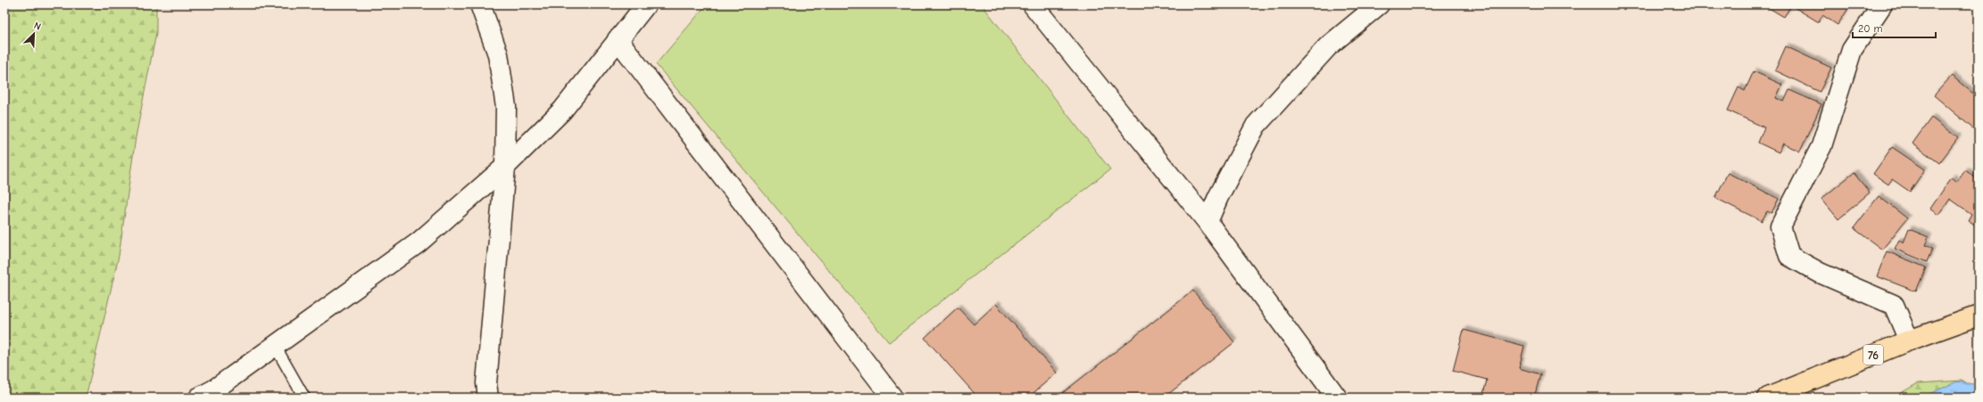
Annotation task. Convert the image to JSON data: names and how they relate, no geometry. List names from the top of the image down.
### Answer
{
  "streets": {
    "main road": ["76"]
  },
  "scale_bar": "20 m",
  "north": "top right"
}
